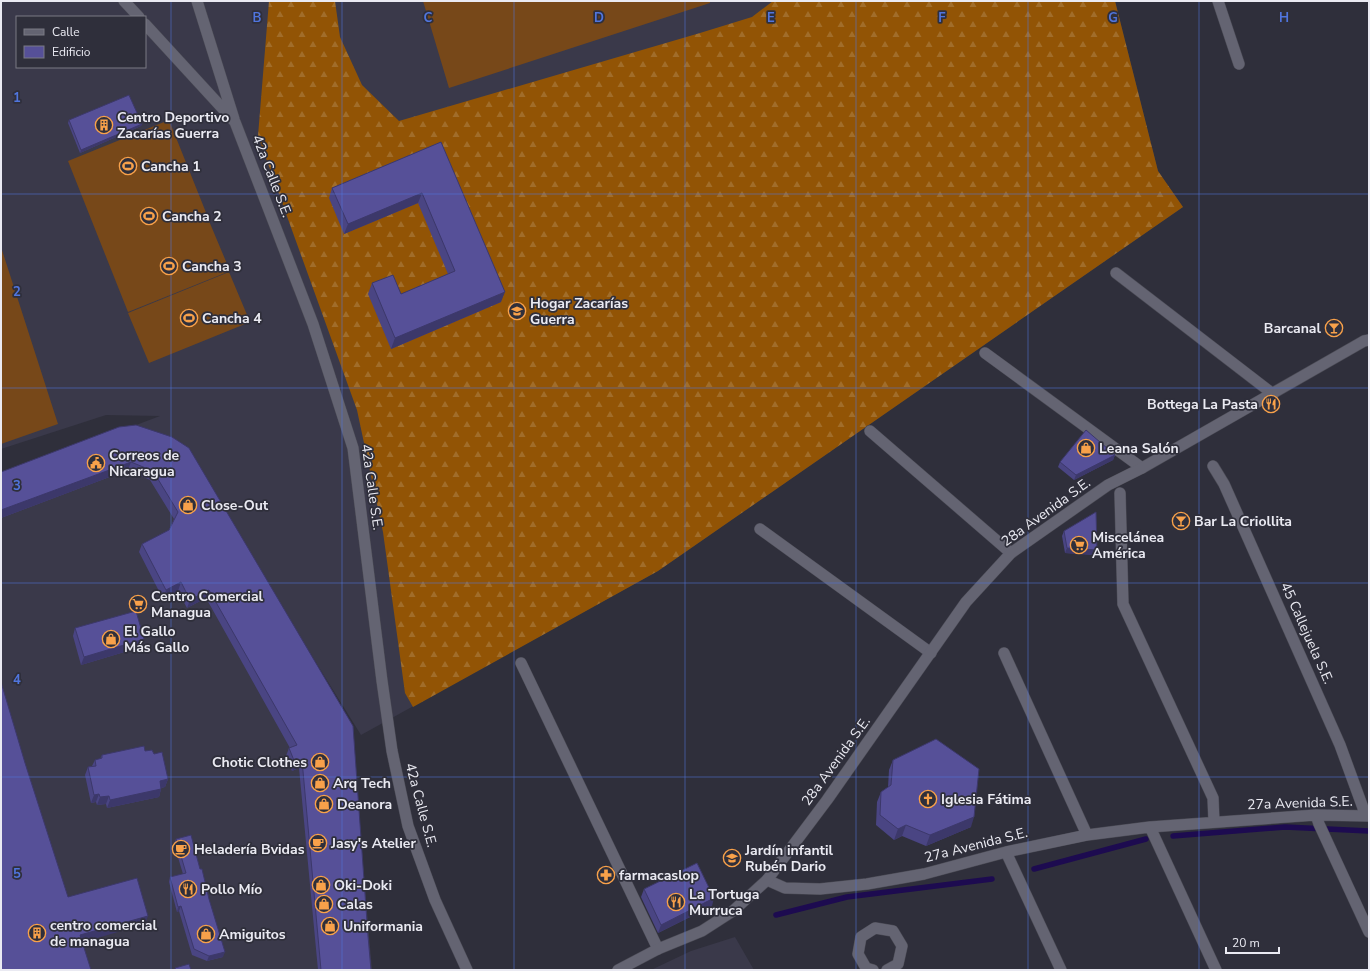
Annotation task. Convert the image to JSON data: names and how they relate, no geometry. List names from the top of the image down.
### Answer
{
  "streets": {
    "street": [
      "42a Calle S.E.",
      "28a Avenida S.E.",
      "45 Callejuela S.E.",
      "27a Avenida S.E."
    ]
  },
  "crossings": [
    ["28a Avenida S.E.", "27a Avenida S.E."],
    ["45 Callejuela S.E.", "27a Avenida S.E."]
  ],
  "places": {
    "building": ["Centro Deportivo Zacarías Guerra", "centro comercial de managua"],
    "sports": [
      "Cancha 1",
      "Cancha 2",
      "Cancha 3",
      "Cancha 4"
    ],
    "school or university": ["Hogar Zacarías Guerra", "Jardín infantil Rubén Dario"],
    "bar": ["Barcanal", "Bar La Criollita"],
    "restaurant": ["Bottega La Pasta", "Pollo Mío", "La Tortuga Murruca"],
    "shop": [
      "Leana Salón",
      "Close-Out",
      "El Gallo Más Gallo",
      "Chotic Clothes",
      "Arq Tech",
      "Deanora",
      "Oki-Doki",
      "Calas",
      "Uniformania",
      "Amiguitos"
    ],
    "public building": ["Correos de Nicaragua"],
    "supermarket": ["Miscelánea América", "Centro Comercial Managua"],
    "church": ["Iglesia Fátima"],
    "cafe": ["Jasy's Atelier", "Heladería Bvidas"],
    "pharmacy": ["farmacaslop"]
  },
  "legend": ["Calle", "Edificio"],
  "scale_bar": "20 m",
  "grid": {
    "columns": [
      "B",
      "C",
      "D",
      "E",
      "F",
      "G",
      "H"
    ],
    "rows": [
      "1",
      "2",
      "3",
      "4",
      "5"
    ]
  }
}
